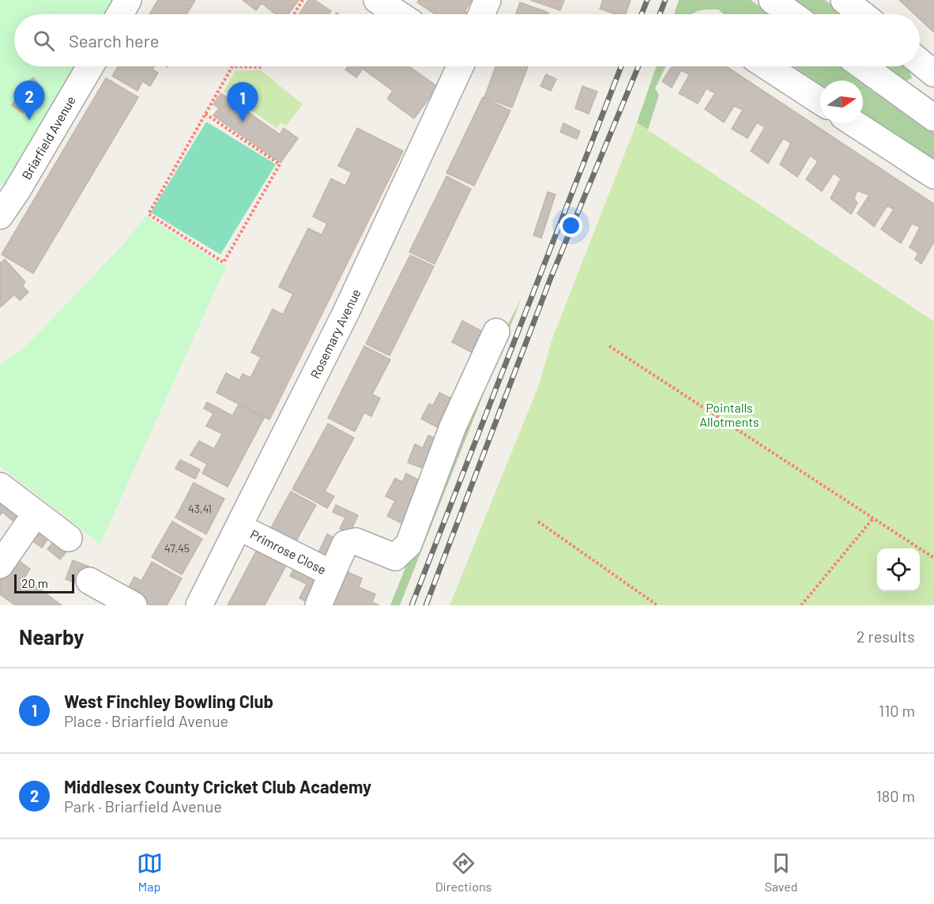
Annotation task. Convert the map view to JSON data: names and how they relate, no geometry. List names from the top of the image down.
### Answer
{
  "streets": {
    "street": ["Briarfield Avenue", "Rosemary Avenue", "Primrose Close"]
  },
  "crossings": [
    ["Rosemary Avenue", "Primrose Close"]
  ],
  "parks": ["Pointalls Allotments"],
  "house_numbers": ["43,41", "47,45"],
  "scale_bar": "20 m",
  "north": "right",
  "page": {
    "search": "Search here",
    "pins": ["2", "1"],
    "scale": "20 m",
    "heading": ["Nearby", "2 results"],
    "list": [
      {
        "mark": "1",
        "name": "West Finchley Bowling Club",
        "note": "Place · Briarfield Avenue",
        "value": "110 m"
      },
      {
        "mark": "2",
        "name": "Middlesex County Cricket Club Academy",
        "note": "Park · Briarfield Avenue",
        "value": "180 m"
      }
    ],
    "nav": ["Map", "Directions", "Saved"]
  }
}
